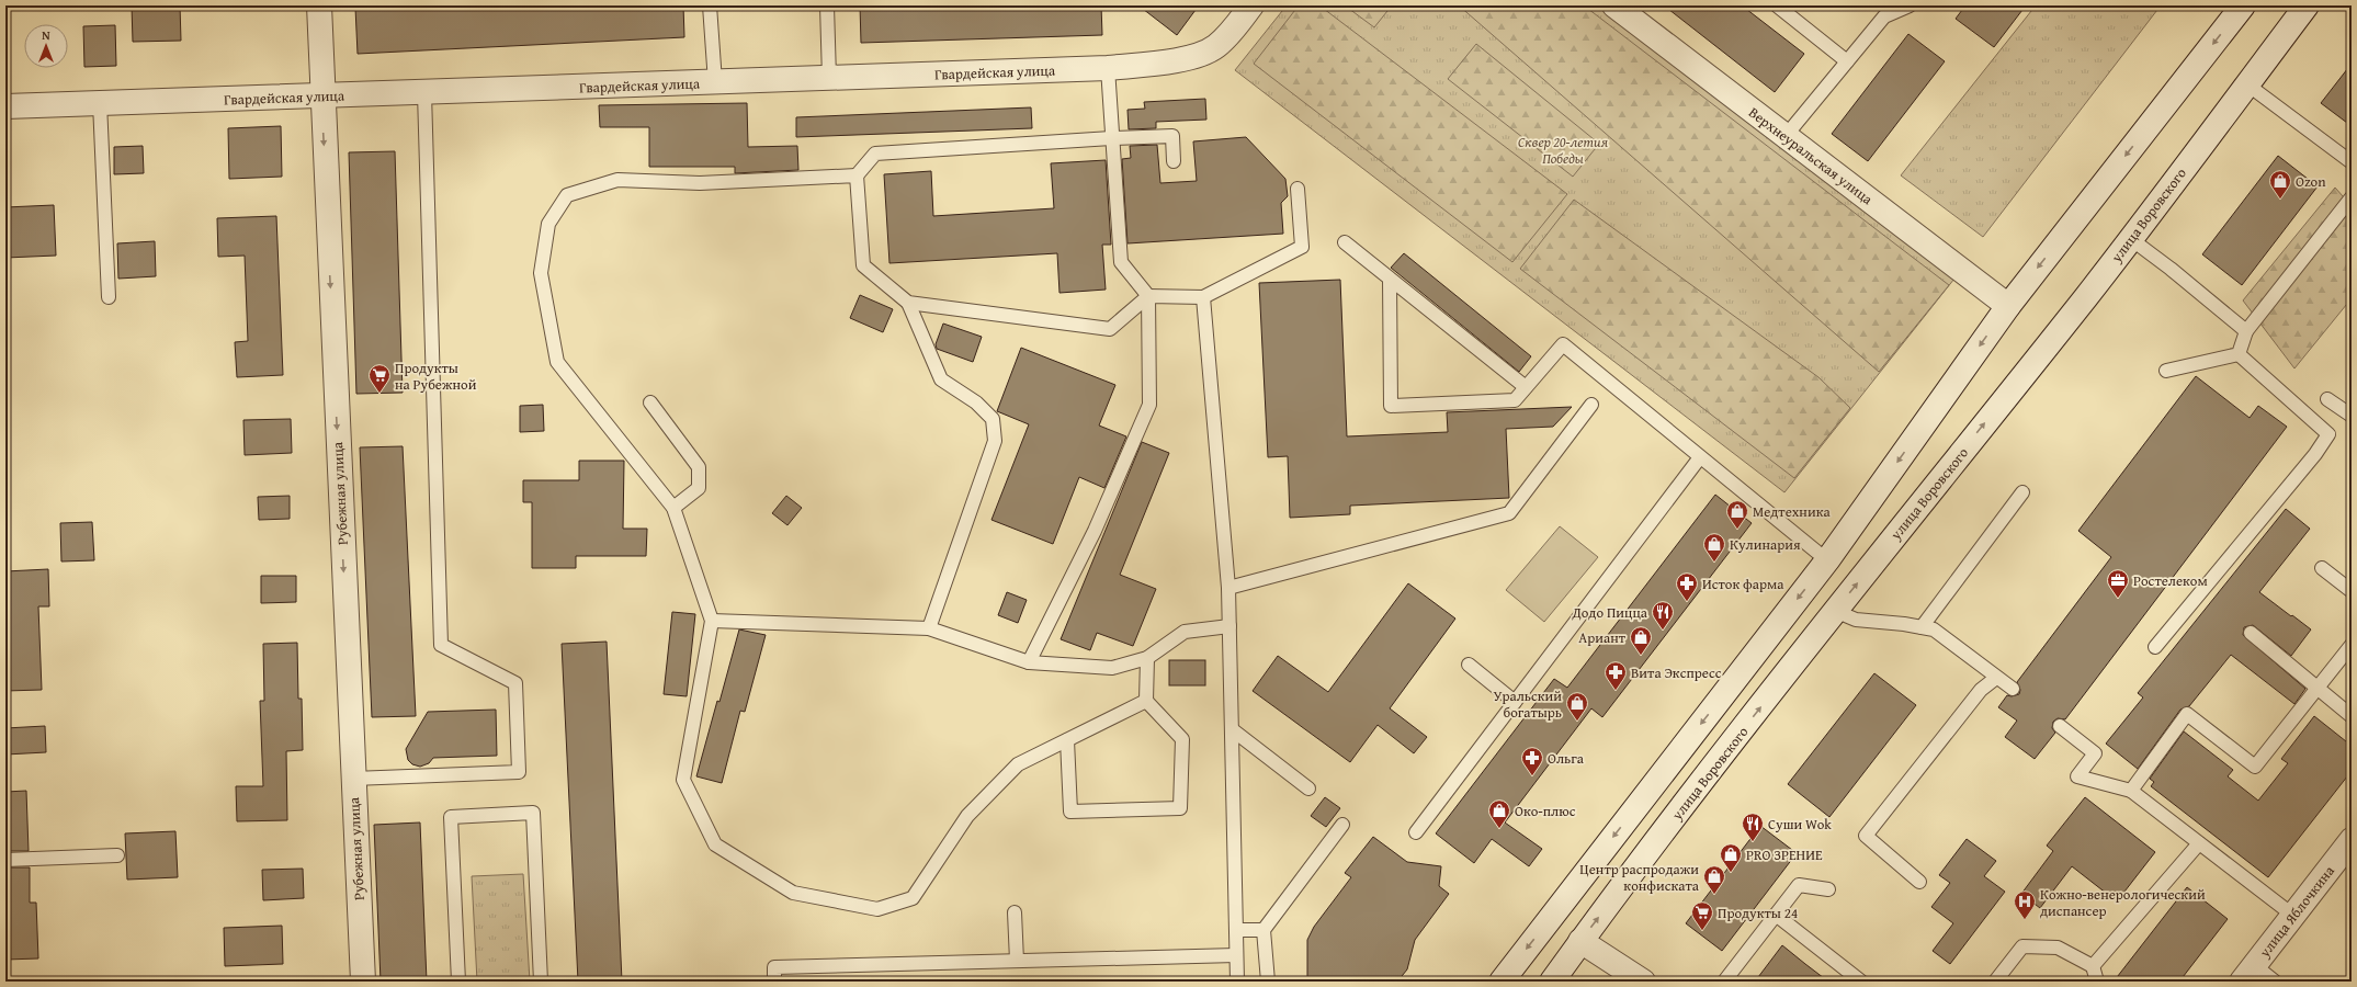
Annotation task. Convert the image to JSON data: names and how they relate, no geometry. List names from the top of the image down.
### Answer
{
  "streets": {
    "street": [
      "Гвардейская улица",
      "Верхнеуральская улица",
      "улица Воровского",
      "Рубежная улица",
      "улица Яблочкина"
    ]
  },
  "crossings": [
    ["Гвардейская улица", "Рубежная улица"]
  ],
  "one_way": ["Рубежная улица"],
  "parks": ["Сквер 20-летия Победы"],
  "places": {
    "shop": [
      "Ozon",
      "Медтехника",
      "Кулинария",
      "Ариант",
      "Уральский богатырь",
      "Око-плюс",
      "PRO ЗРЕНИЕ",
      "Центр распродажи конфиската"
    ],
    "supermarket": ["Продукты на Рубежной", "Продукты 24"],
    "office": ["Ростелеком"],
    "pharmacy": ["Исток фарма", "Вита Экспресс", "Ольга"],
    "restaurant": ["Додо Пицца", "Суши Wok"],
    "hospital": ["Кожно-венерологический диспансер"]
  },
  "north": "top"
}
